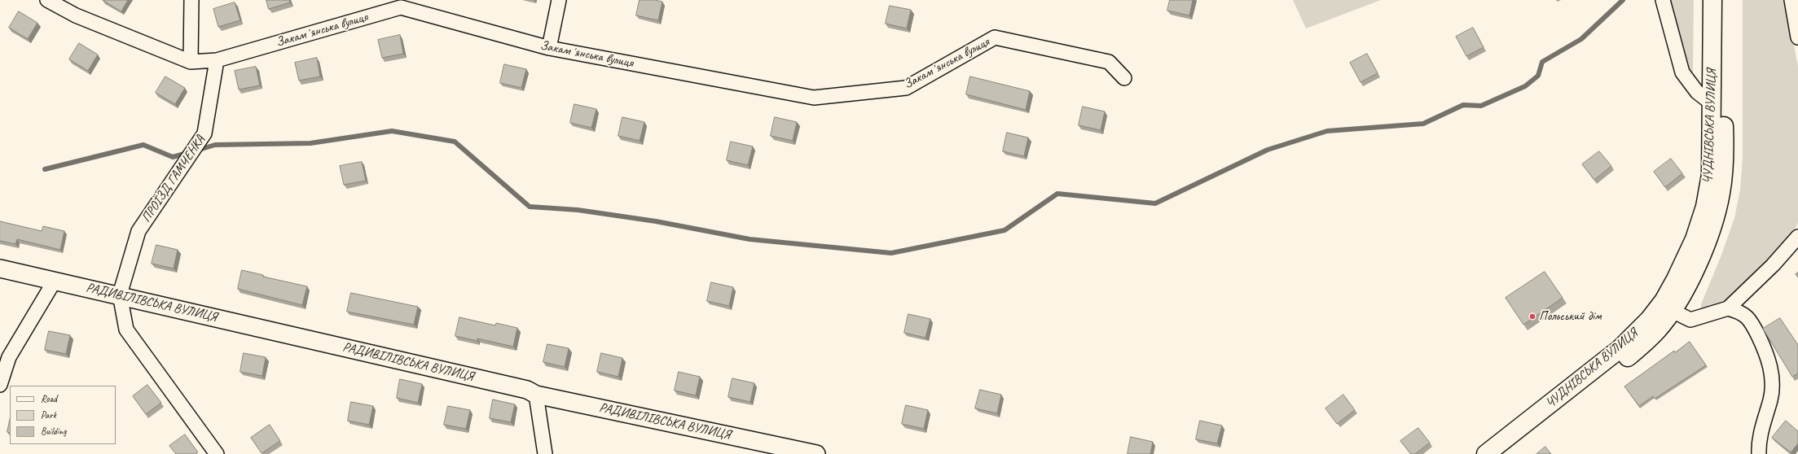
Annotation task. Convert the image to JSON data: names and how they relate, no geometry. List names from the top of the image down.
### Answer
{
  "streets": {
    "main road": ["ЧУДНІВСЬКА ВУЛИЦЯ"],
    "street": ["Закамʼянська вулиця", "ПРОЇЗД ГАМЧЕНКА", "РАДИВІЛІВСЬКА ВУЛИЦЯ"]
  },
  "crossings": [
    ["Закамʼянська вулиця", "ПРОЇЗД ГАМЧЕНКА"],
    ["ПРОЇЗД ГАМЧЕНКА", "РАДИВІЛІВСЬКА ВУЛИЦЯ"]
  ],
  "places": ["Польський дім"],
  "legend": ["Road", "Park", "Building"]
}
